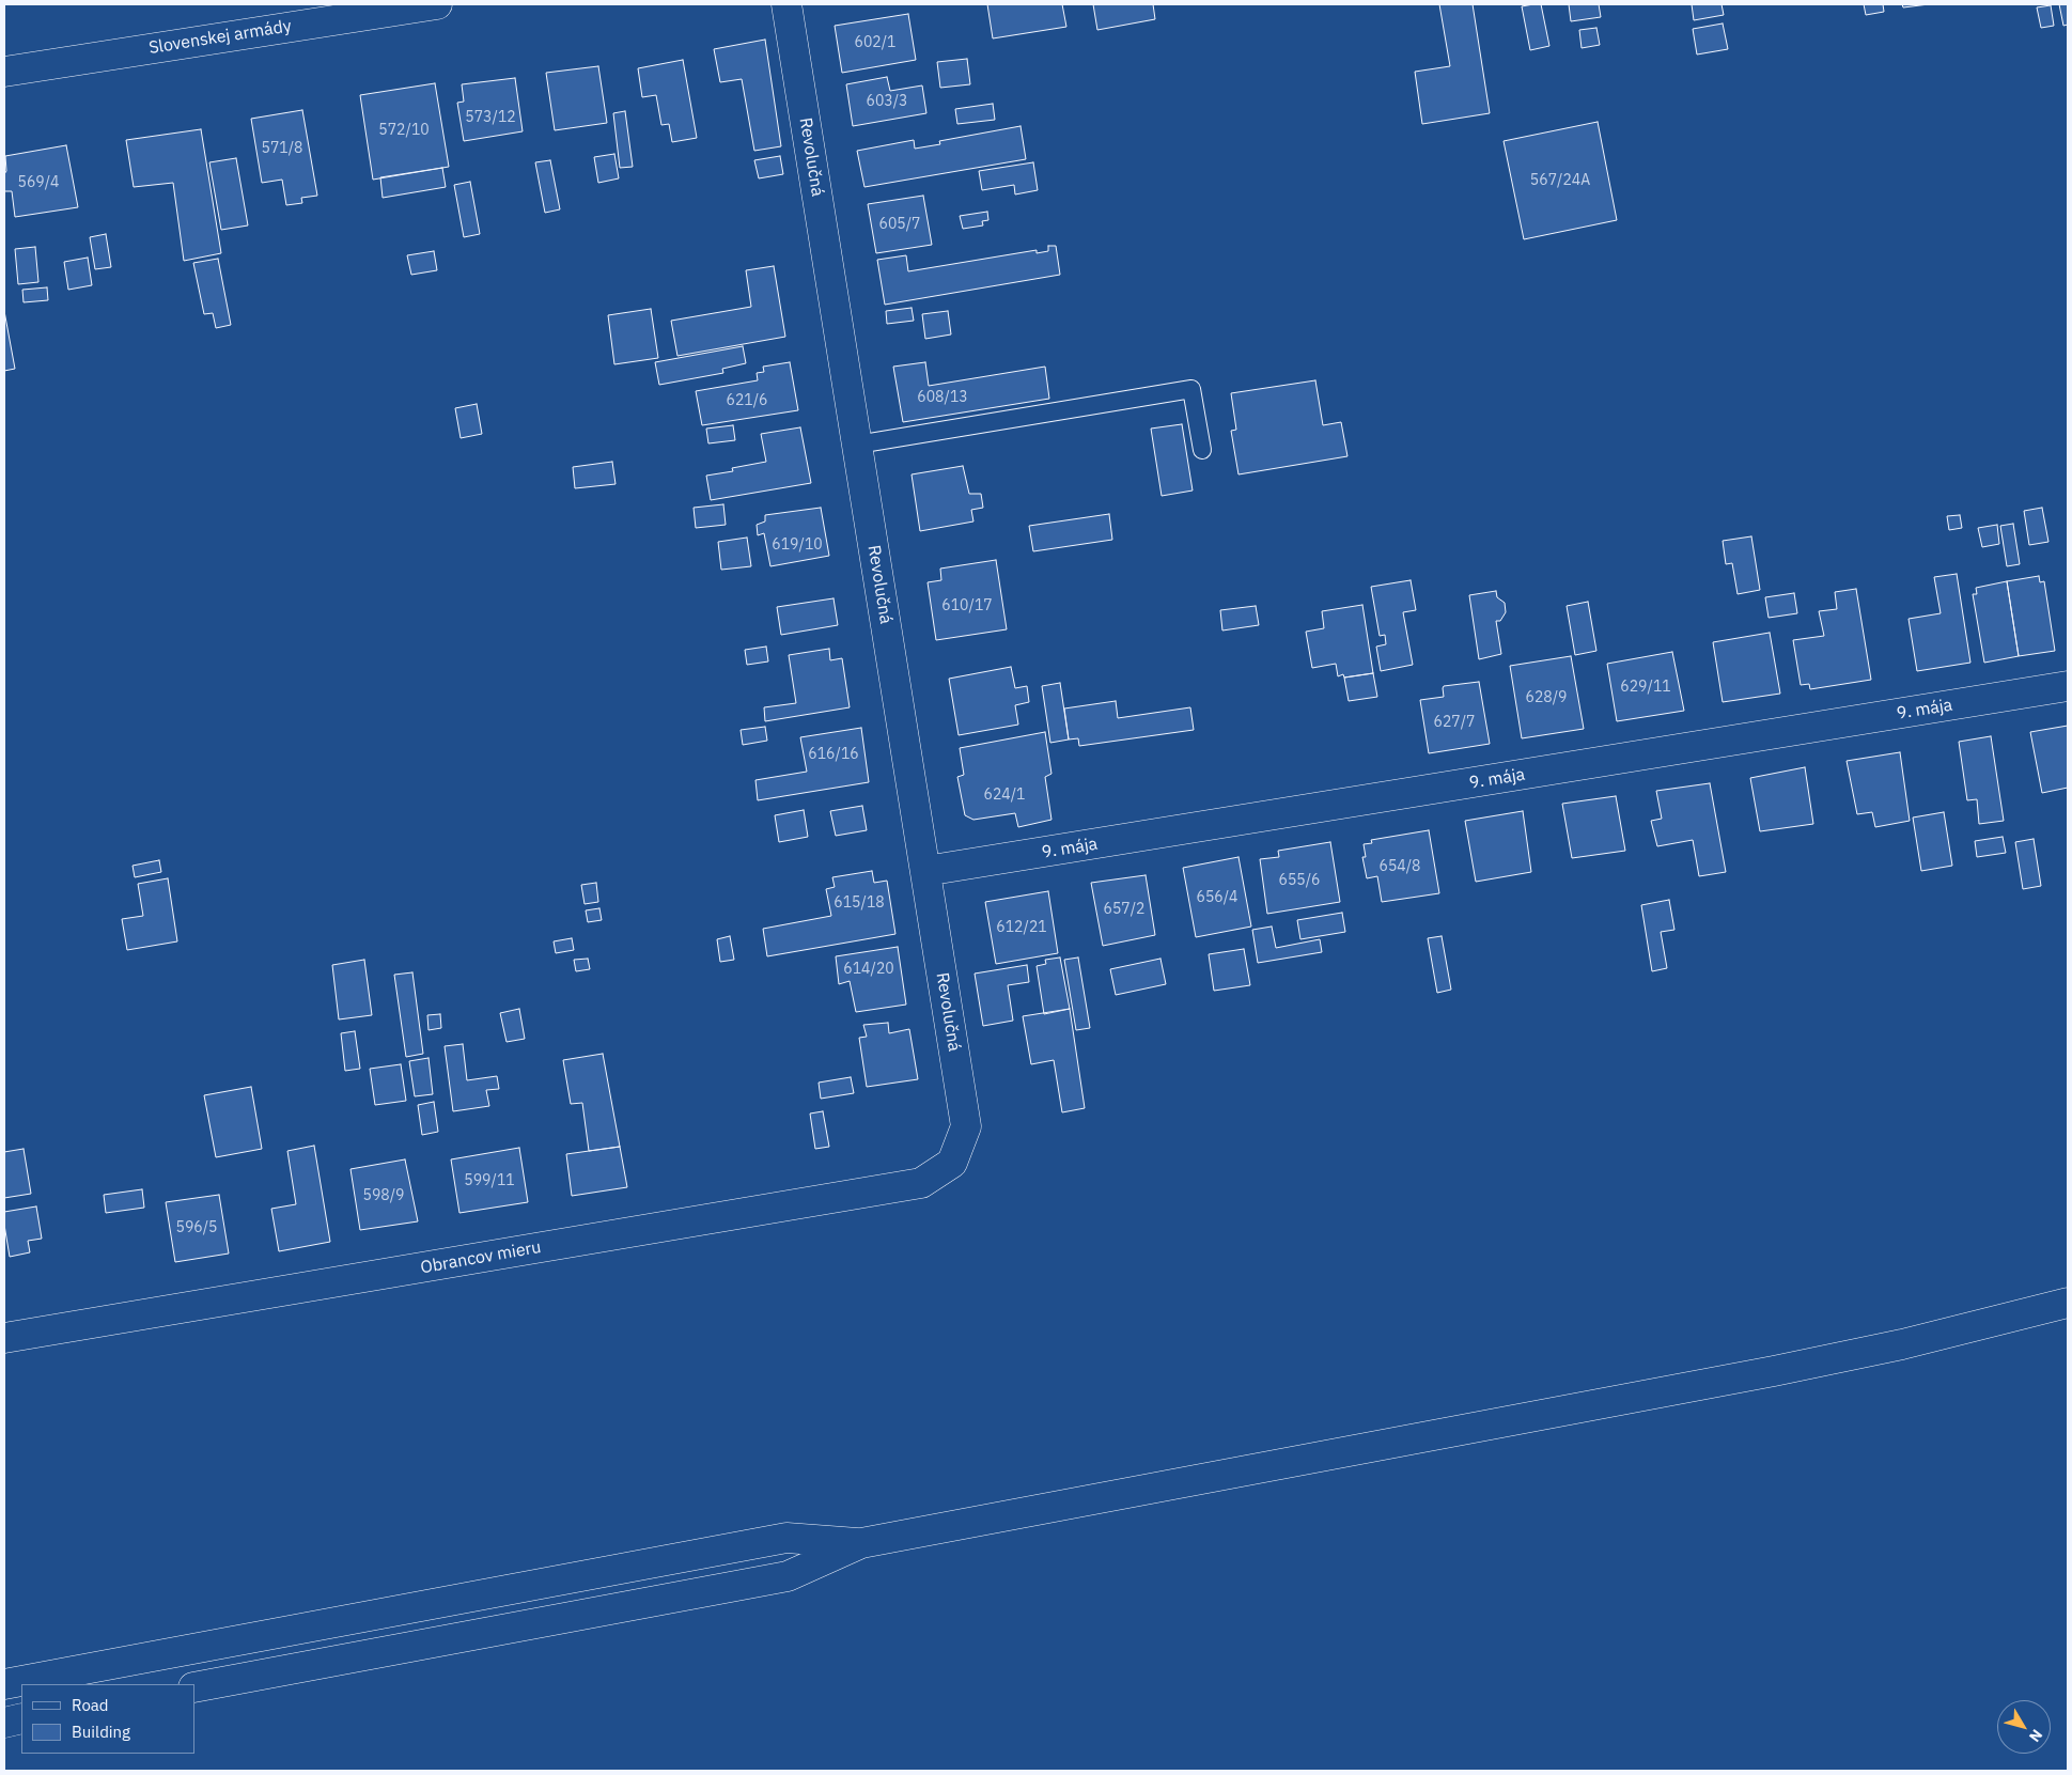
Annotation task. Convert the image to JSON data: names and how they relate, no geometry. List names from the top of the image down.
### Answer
{
  "streets": {
    "street": [
      "Slovenskej armády",
      "Revolučná",
      "9. mája",
      "Obrancov mieru"
    ]
  },
  "crossings": [
    ["Revolučná", "9. mája"],
    ["Revolučná", "Obrancov mieru"]
  ],
  "house_numbers": [
    "602/1",
    "603/3",
    "573/12",
    "572/10",
    "571/8",
    "567/24A",
    "569/4",
    "605/7",
    "608/13",
    "621/6",
    "619/10",
    "610/17",
    "629/11",
    "628/9",
    "627/7",
    "616/16",
    "624/1",
    "654/8",
    "655/6",
    "656/4",
    "615/18",
    "657/2",
    "612/21",
    "614/20",
    "599/11",
    "598/9",
    "596/5"
  ],
  "legend": ["Road", "Building"],
  "north": "bottom right"
}
